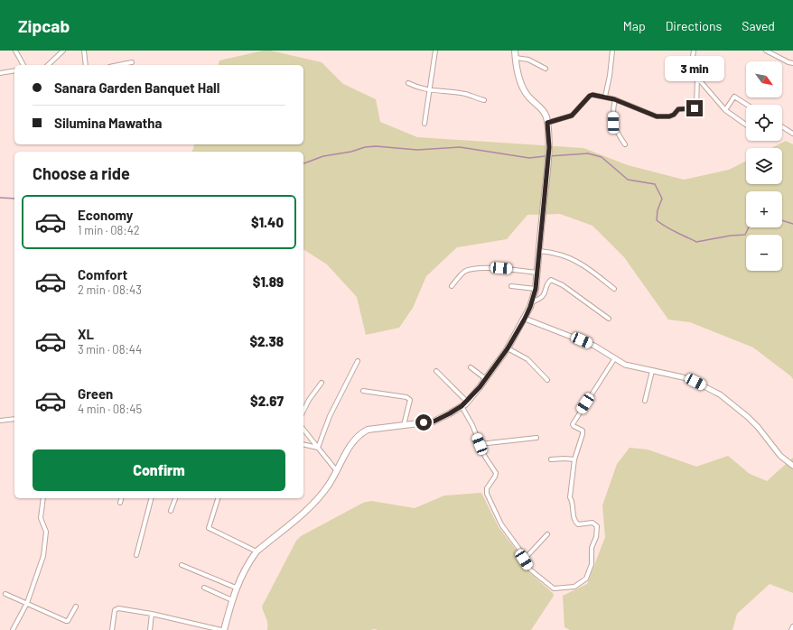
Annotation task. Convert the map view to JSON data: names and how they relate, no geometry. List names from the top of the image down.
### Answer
{
  "north": "bottom right",
  "page": {
    "header": "Zipcab",
    "nav": ["Map", "Directions", "Saved"],
    "bubble": "3 min",
    "map_buttons": ["+", "−"],
    "banner": ["Sanara Garden Banquet Hall", "Silumina Mawatha"],
    "heading": "Choose a ride",
    "list": [
      {
        "name": "Economy",
        "note": "1 min · 08:42",
        "value": "$1.40"
      },
      {
        "name": "Comfort",
        "note": "2 min · 08:43",
        "value": "$1.89"
      },
      {
        "name": "XL",
        "note": "3 min · 08:44",
        "value": "$2.38"
      },
      {
        "name": "Green",
        "note": "4 min · 08:45",
        "value": "$2.67"
      }
    ],
    "buttons": "Confirm"
  }
}
